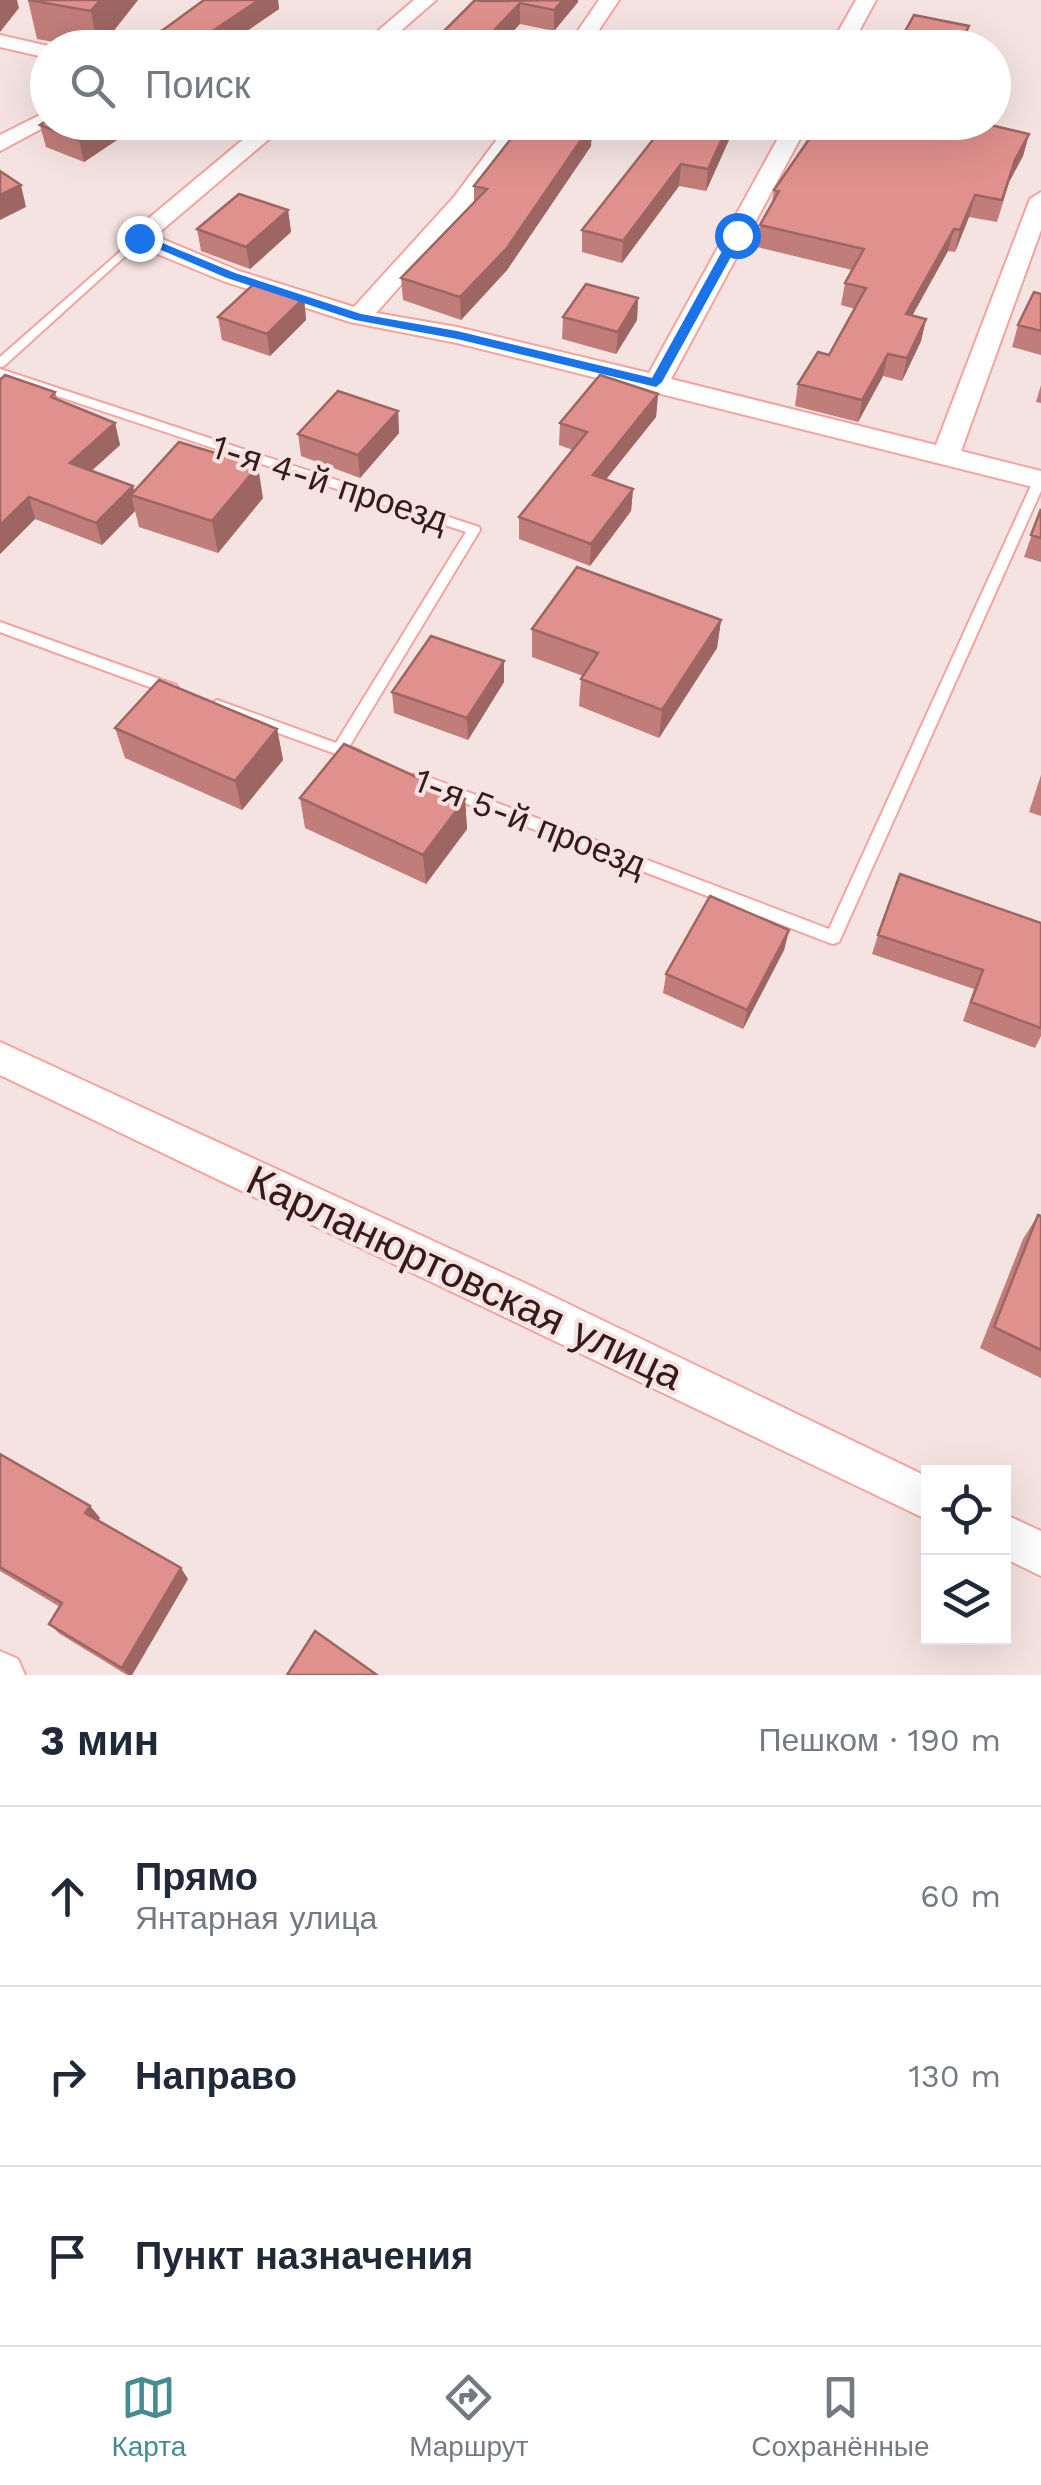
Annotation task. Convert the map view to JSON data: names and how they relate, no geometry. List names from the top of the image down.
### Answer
{
  "streets": {
    "street": ["Карланюртовская улица"],
    "lane": ["1-я 4-й проезд", "1-я 5-й проезд"]
  },
  "crossings": [
    ["1-я 4-й проезд", "1-я 5-й проезд"]
  ],
  "page": {
    "search": "Поиск",
    "heading": ["3 мин", "Пешком · 190 m"],
    "list": [
      ["Прямо", "Янтарная улица", "60 m"],
      ["Направо", "130 m"],
      "Пункт назначения"
    ],
    "nav": ["Карта", "Маршрут", "Сохранённые"]
  }
}
